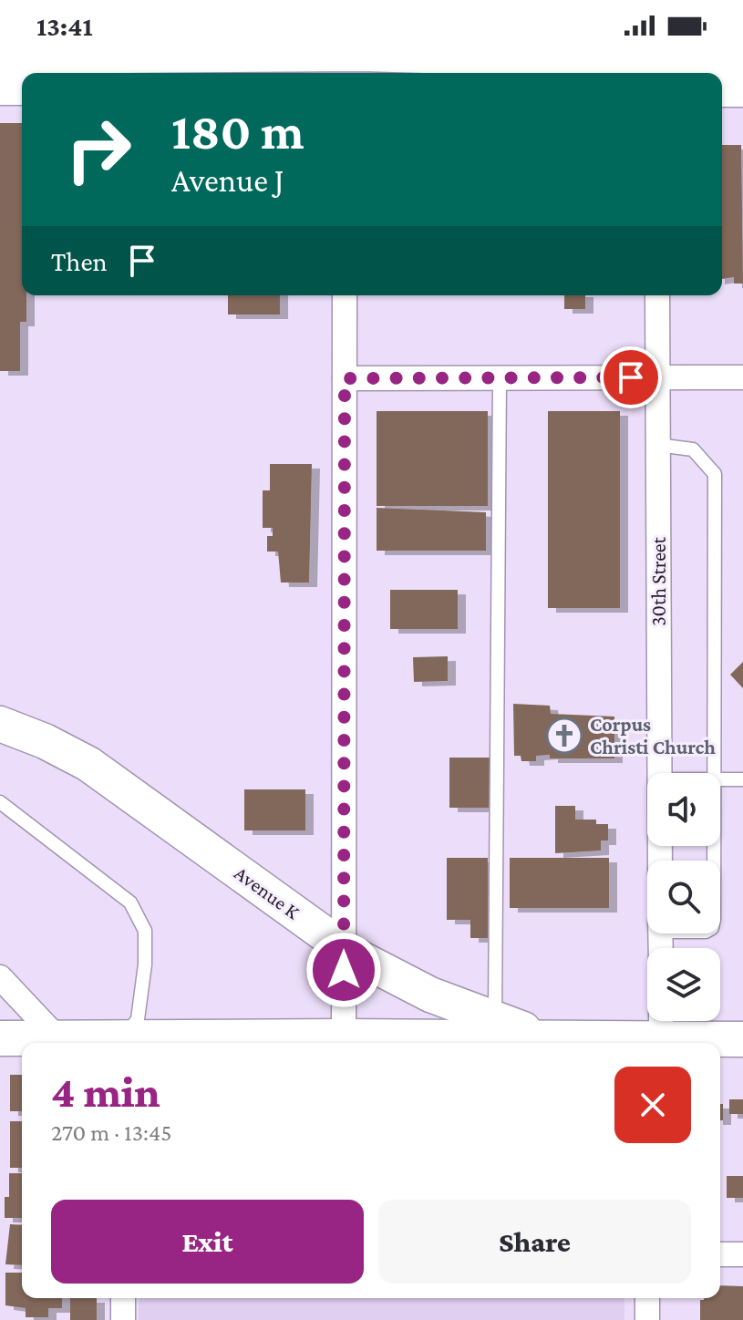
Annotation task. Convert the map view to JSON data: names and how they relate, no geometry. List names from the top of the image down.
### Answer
{
  "streets": {
    "street": ["30th Street", "Avenue K"]
  },
  "places": {
    "church": ["Corpus Christi Church"]
  },
  "page": {
    "status": "13:41",
    "turn": ["180 m", "Avenue J"],
    "then": "Then",
    "heading": ["4 min", "270 m · 13:45"],
    "buttons": ["Exit", "Share"]
  }
}
